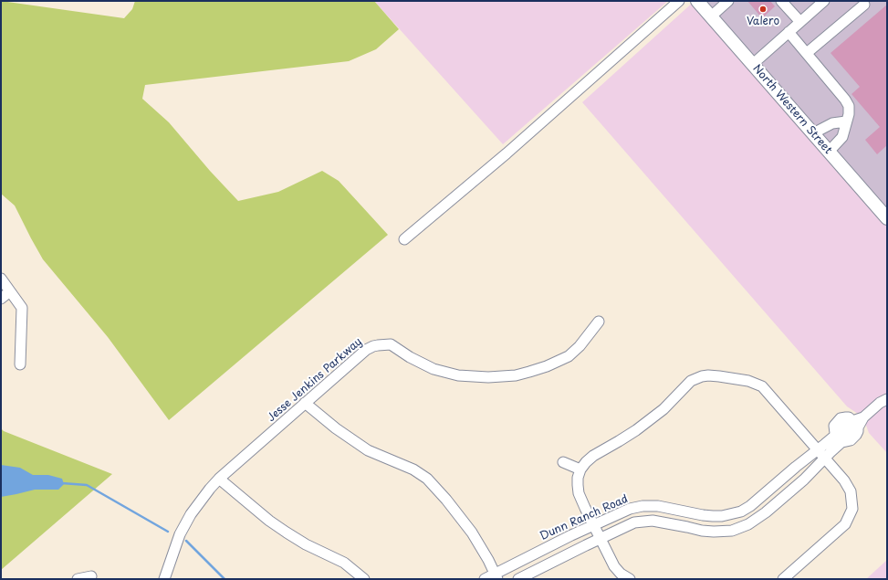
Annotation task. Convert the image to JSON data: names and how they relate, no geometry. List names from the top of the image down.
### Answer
{
  "streets": {
    "main road": ["North Western Street"],
    "street": ["Jesse Jenkins Parkway", "Dunn Ranch Road"]
  },
  "places": ["Valero"]
}
